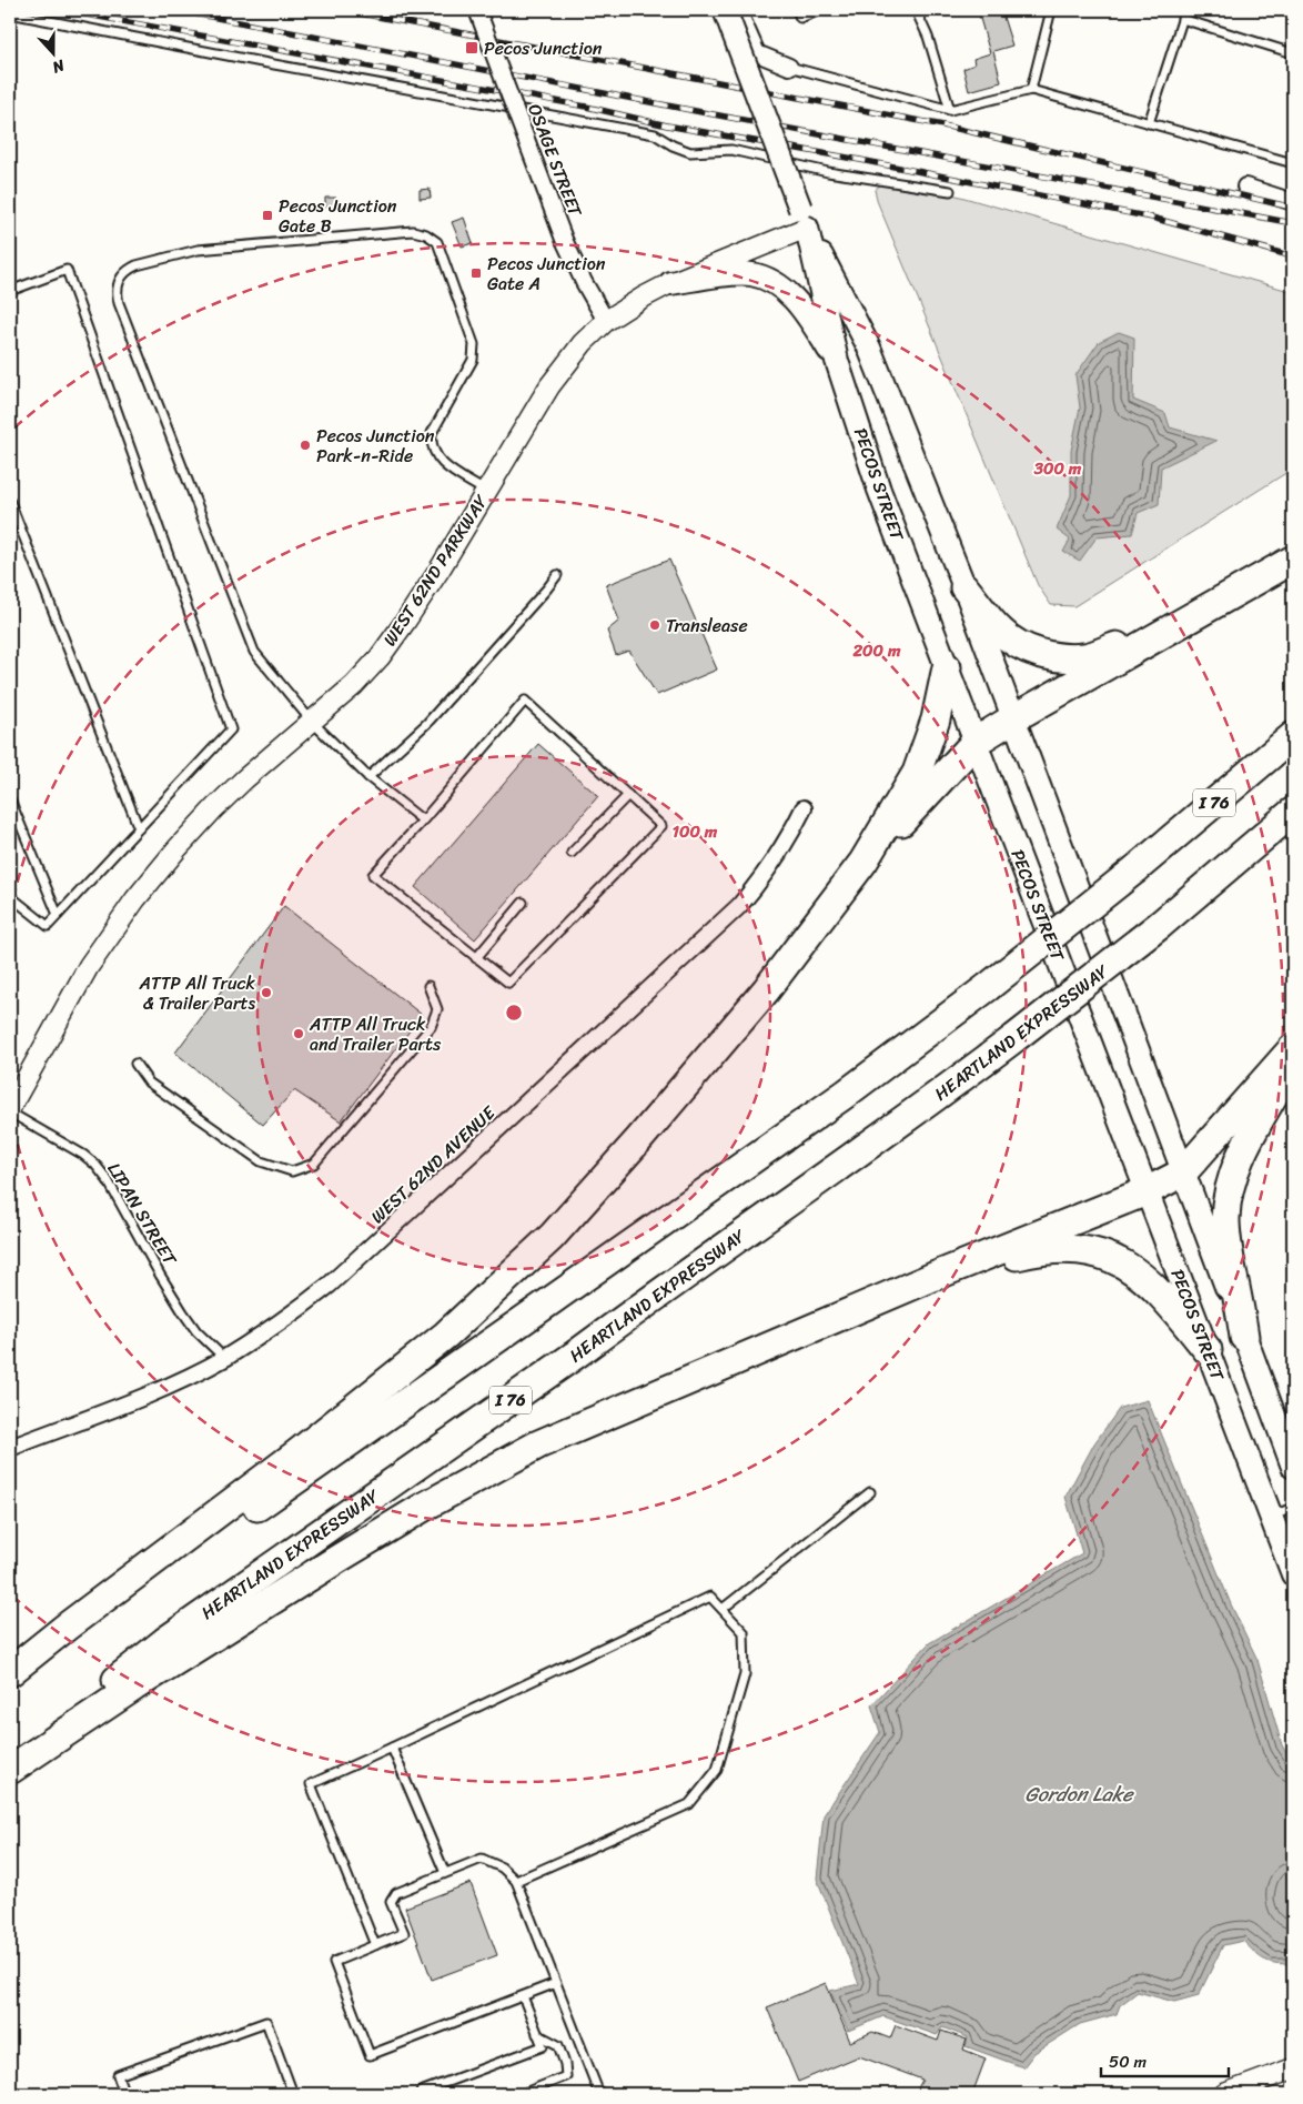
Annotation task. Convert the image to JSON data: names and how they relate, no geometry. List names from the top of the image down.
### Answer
{
  "streets": {
    "highway": ["I 76", "HEARTLAND EXPRESSWAY"],
    "main road": ["PECOS STREET"],
    "street": ["OSAGE STREET", "WEST 62ND PARKWAY", "WEST 62ND AVENUE"],
    "lane": ["LIPAN STREET"]
  },
  "crossings": [
    ["OSAGE STREET", "WEST 62ND PARKWAY"],
    ["PECOS STREET", "WEST 62ND PARKWAY"],
    ["WEST 62ND PARKWAY", "LIPAN STREET"],
    ["WEST 62ND AVENUE", "LIPAN STREET"]
  ],
  "water": ["Gordon Lake"],
  "places": {
    "transit": ["Pecos Junction", "Pecos Junction Gate B", "Pecos Junction Gate A"],
    "other": [
      "Pecos Junction Park-n-Ride",
      "Translease",
      "ATTP All Truck & Trailer Parts",
      "ATTP All Truck and Trailer Parts"
    ]
  },
  "scale_bar": "50 m",
  "north": "bottom",
  "rings": ["300 m", "200 m", "100 m"]
}
